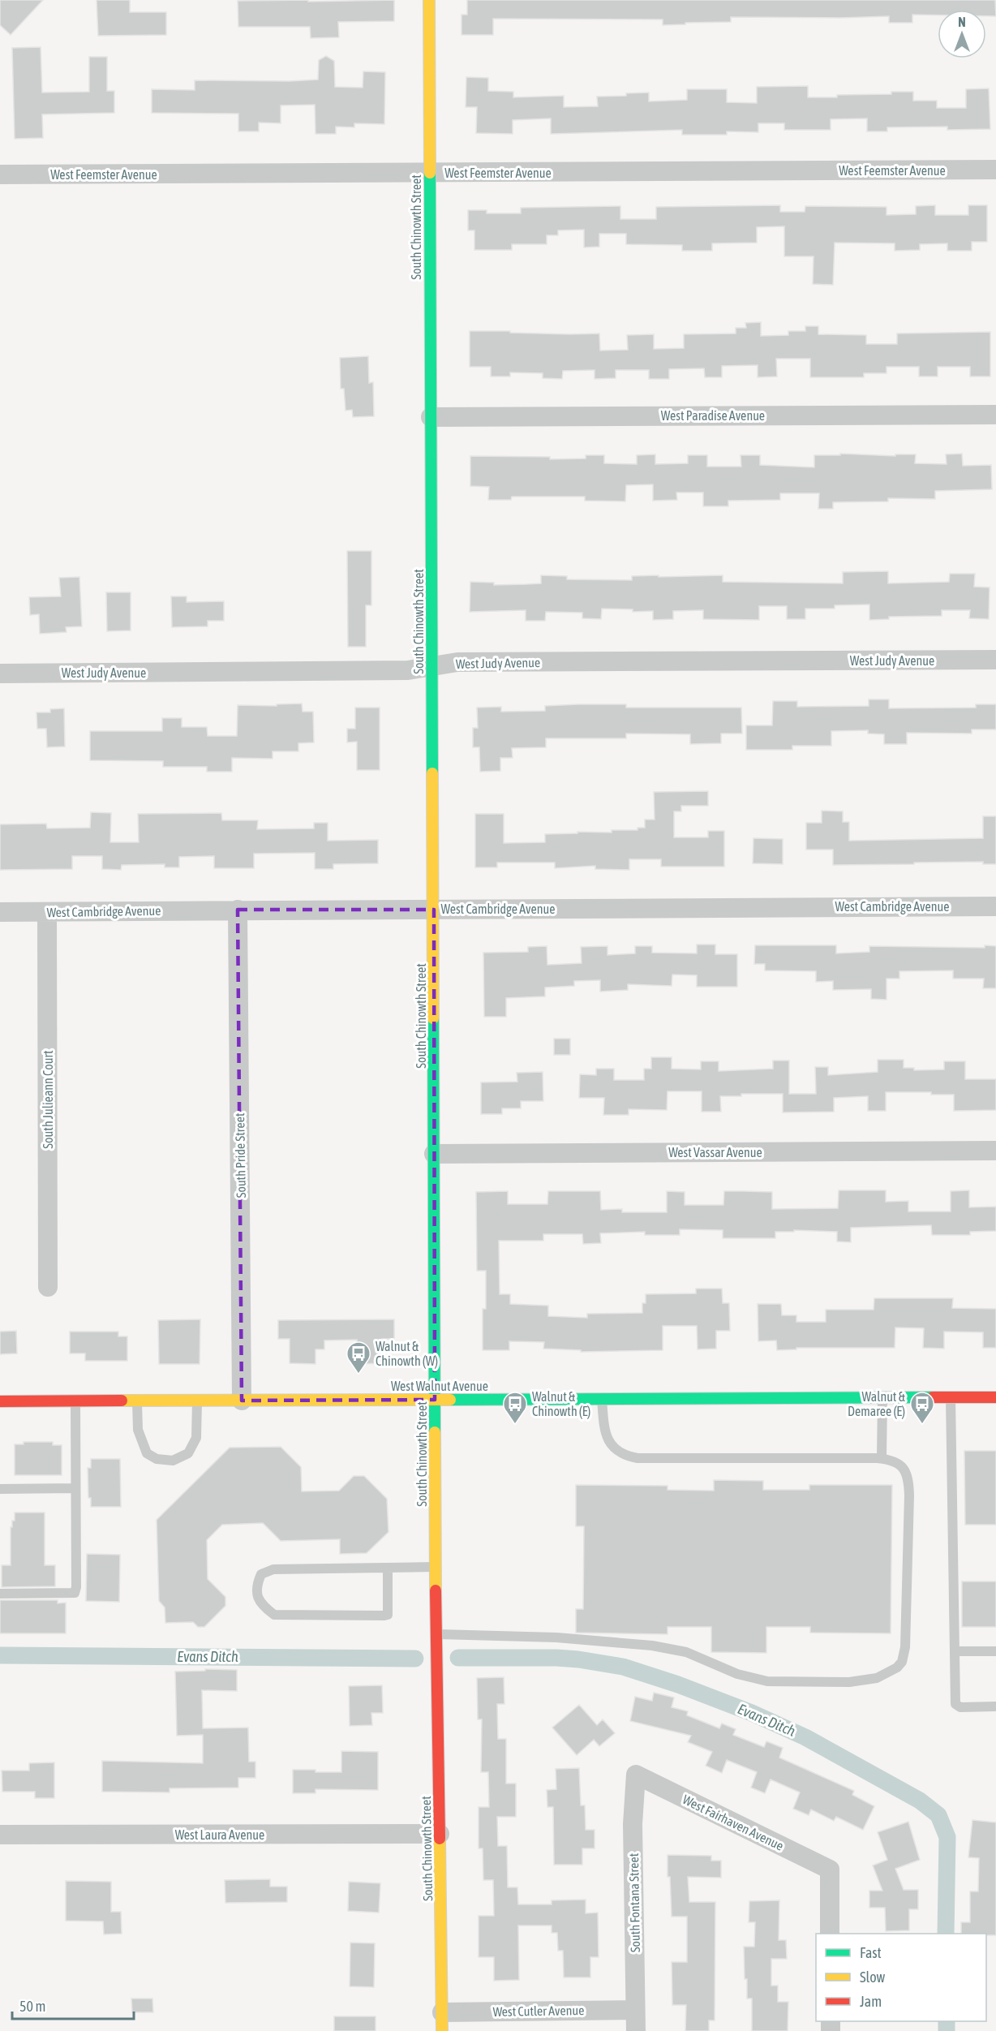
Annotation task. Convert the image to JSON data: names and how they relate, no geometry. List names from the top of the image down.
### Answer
{
  "streets": {
    "street": [
      "West Feemster Avenue",
      "South Chinowth Street",
      "West Paradise Avenue",
      "West Judy Avenue",
      "West Cambridge Avenue",
      "South Julieann Court",
      "West Vassar Avenue",
      "South Pride Street",
      "West Walnut Avenue",
      "West Fairhaven Avenue",
      "West Laura Avenue",
      "South Fontana Street",
      "West Cutler Avenue"
    ]
  },
  "crossings": [
    ["West Feemster Avenue", "South Chinowth Street"],
    ["South Chinowth Street", "West Paradise Avenue"],
    ["South Chinowth Street", "West Judy Avenue"],
    ["South Chinowth Street", "West Cambridge Avenue"],
    ["South Chinowth Street", "West Vassar Avenue"],
    ["South Chinowth Street", "West Walnut Avenue"],
    ["South Chinowth Street", "West Laura Avenue"],
    ["South Chinowth Street", "West Cutler Avenue"],
    ["West Cambridge Avenue", "South Julieann Court"],
    ["West Cambridge Avenue", "South Pride Street"],
    ["South Pride Street", "West Walnut Avenue"],
    ["West Fairhaven Avenue", "South Fontana Street"],
    ["South Fontana Street", "West Cutler Avenue"]
  ],
  "water": ["Evans Ditch"],
  "places": {
    "bus stop": ["Walnut & Chinowth (W)", "Walnut & Chinowth (E)", "Walnut & Demaree (E)"]
  },
  "legend": ["Fast", "Slow", "Jam"],
  "scale_bar": "50 m",
  "north": "top"
}
